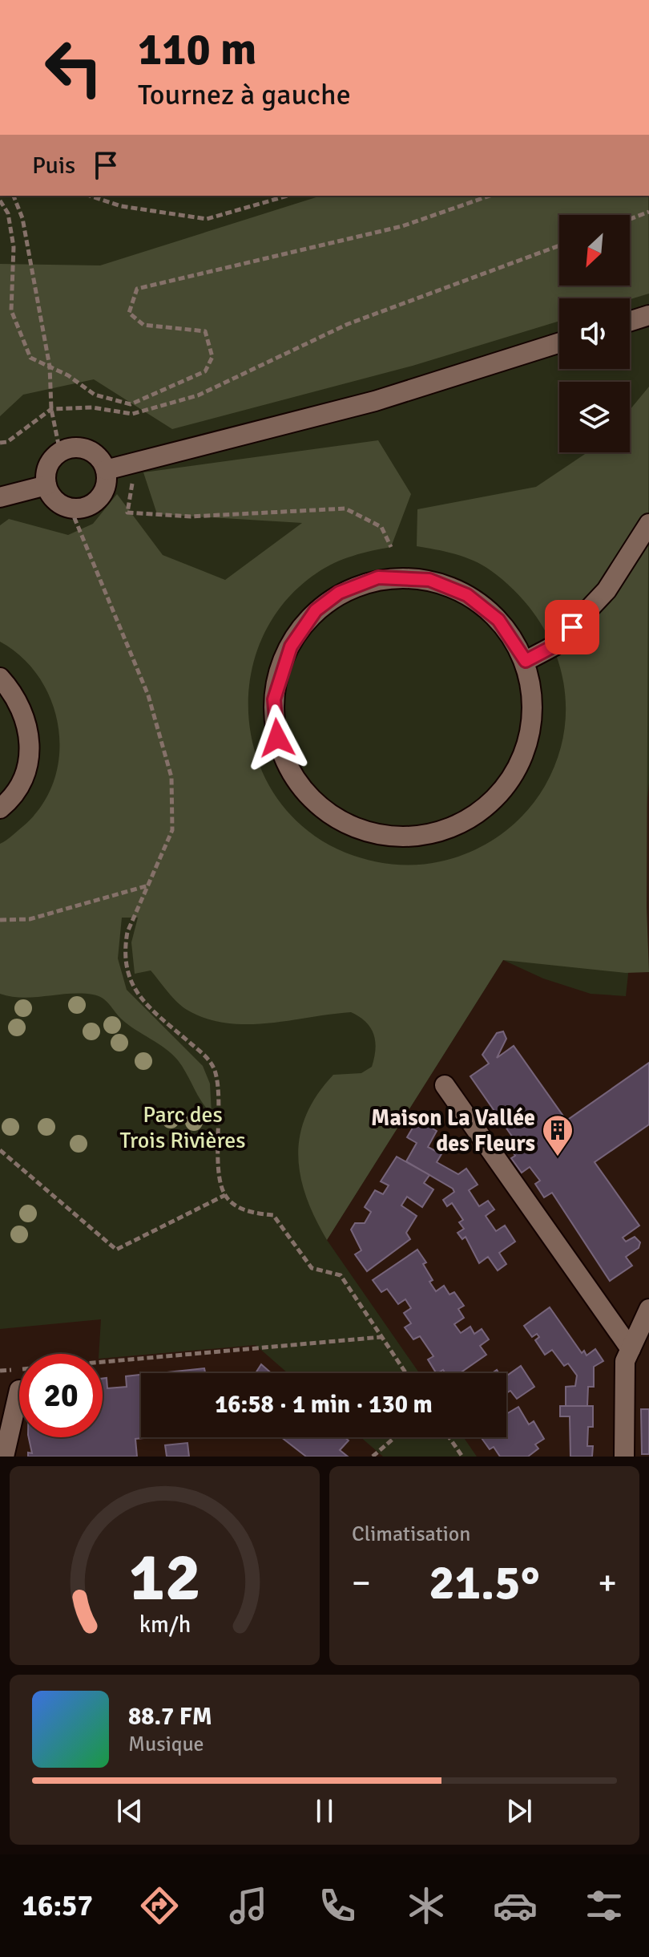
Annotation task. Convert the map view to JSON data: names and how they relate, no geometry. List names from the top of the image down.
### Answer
{
  "parks": ["Parc des Trois Rivières"],
  "places": {
    "building": ["Maison La Vallée des Fleurs"]
  },
  "north": "bottom left",
  "page": {
    "turn": ["110 m", "Tournez à gauche"],
    "then": "Puis",
    "limit": "20",
    "trip": "16:58 · 1 min · 130 m",
    "tile": "Climatisation",
    "heat": ["−", "21.5°", "+"],
    "song": ["88.7 FM", "Musique"],
    "tabs": "16:57",
    "gauge": ["12", "km/h"]
  }
}
